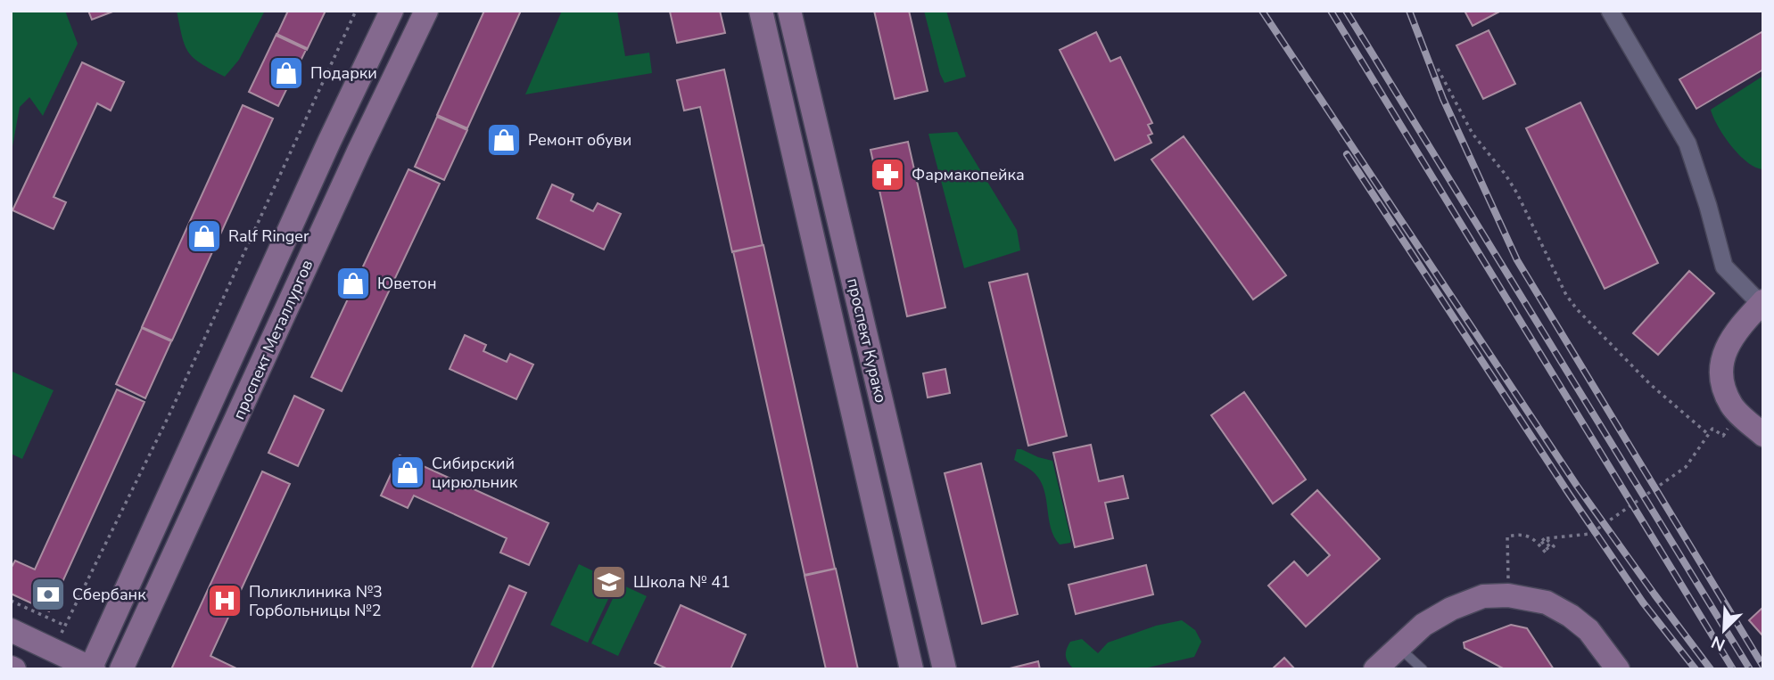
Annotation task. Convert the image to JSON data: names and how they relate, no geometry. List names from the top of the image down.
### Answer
{
  "streets": {
    "main road": ["проспект Металлургов", "проспект Курако"]
  },
  "places": {
    "shop": [
      "Подарки",
      "Ремонт обуви",
      "Ralf Ringer",
      "Юветон",
      "Сибирский цирюльник"
    ],
    "pharmacy": ["Фармакопейка"],
    "school or university": ["Школа № 41"],
    "bank": ["Сбербанк"],
    "hospital": ["Поликлиника №3 Горбольницы №2"]
  },
  "north": "bottom left"
}
